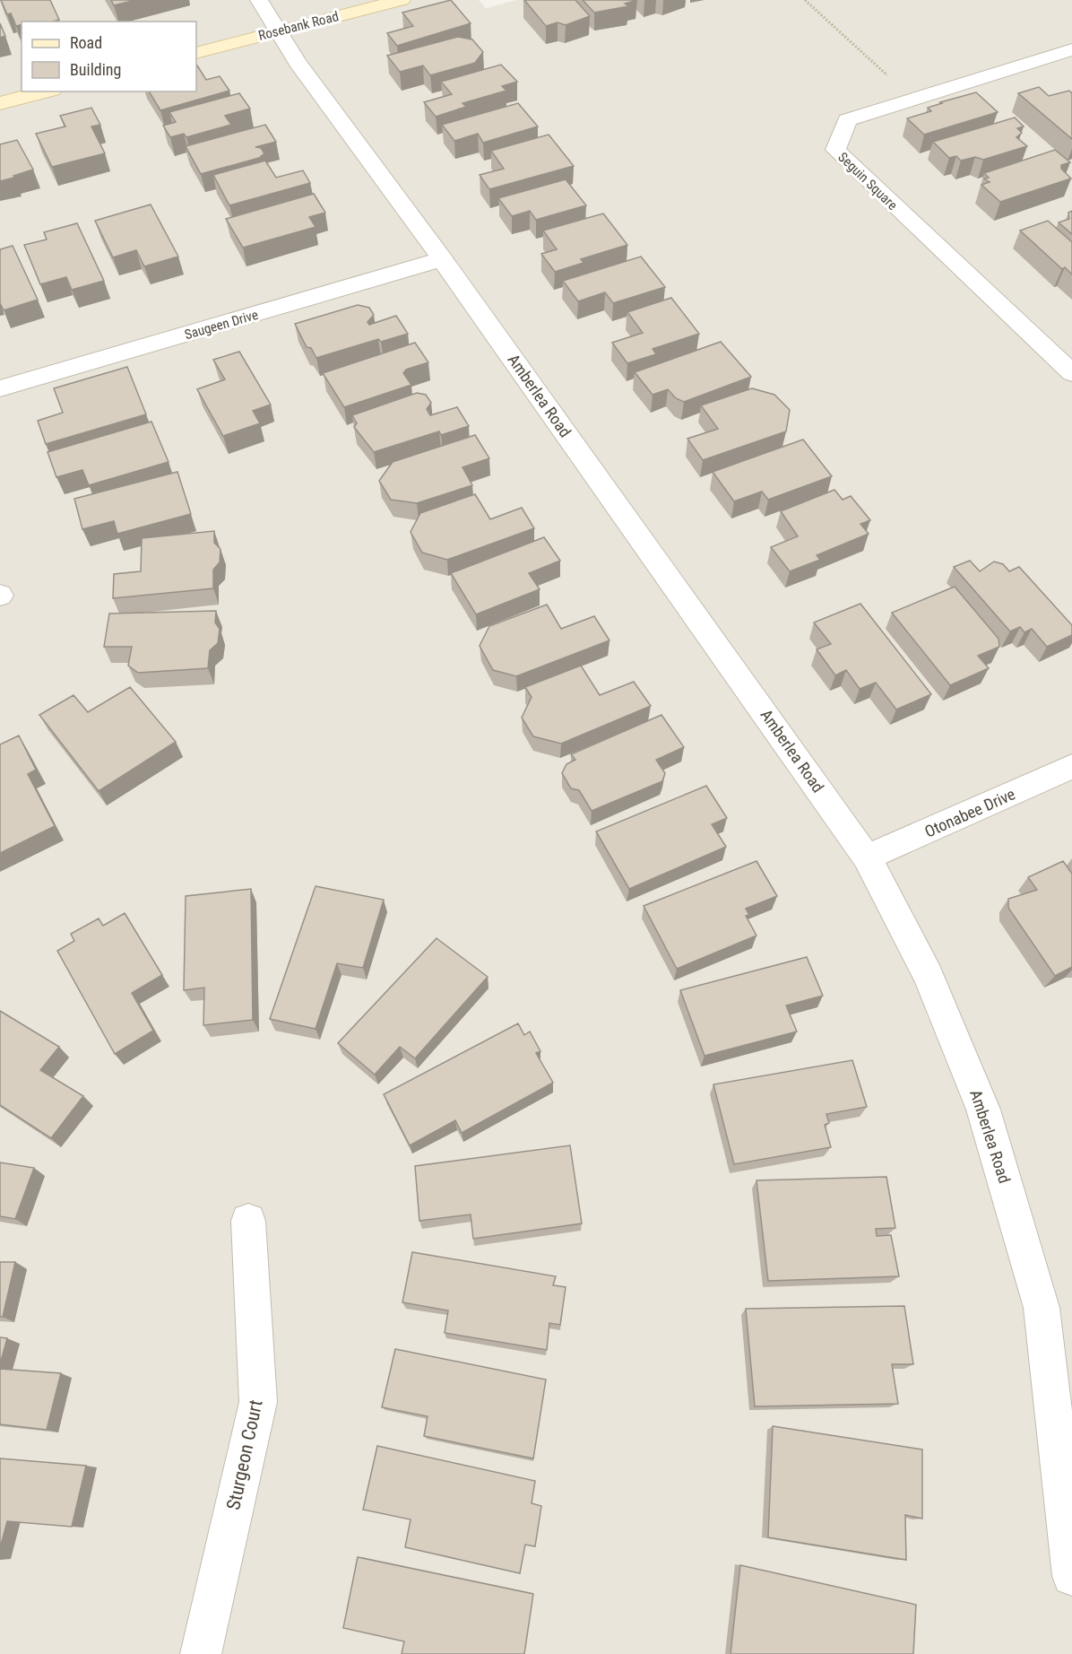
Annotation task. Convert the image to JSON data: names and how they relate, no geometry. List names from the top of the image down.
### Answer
{
  "streets": {
    "street": [
      "Rosebank Road",
      "Seguin Square",
      "Saugeen Drive",
      "Amberlea Road",
      "Otonabee Drive",
      "Sturgeon Court"
    ]
  },
  "crossings": [
    ["Rosebank Road", "Amberlea Road"],
    ["Saugeen Drive", "Amberlea Road"],
    ["Amberlea Road", "Otonabee Drive"]
  ],
  "legend": ["Road", "Building"]
}
